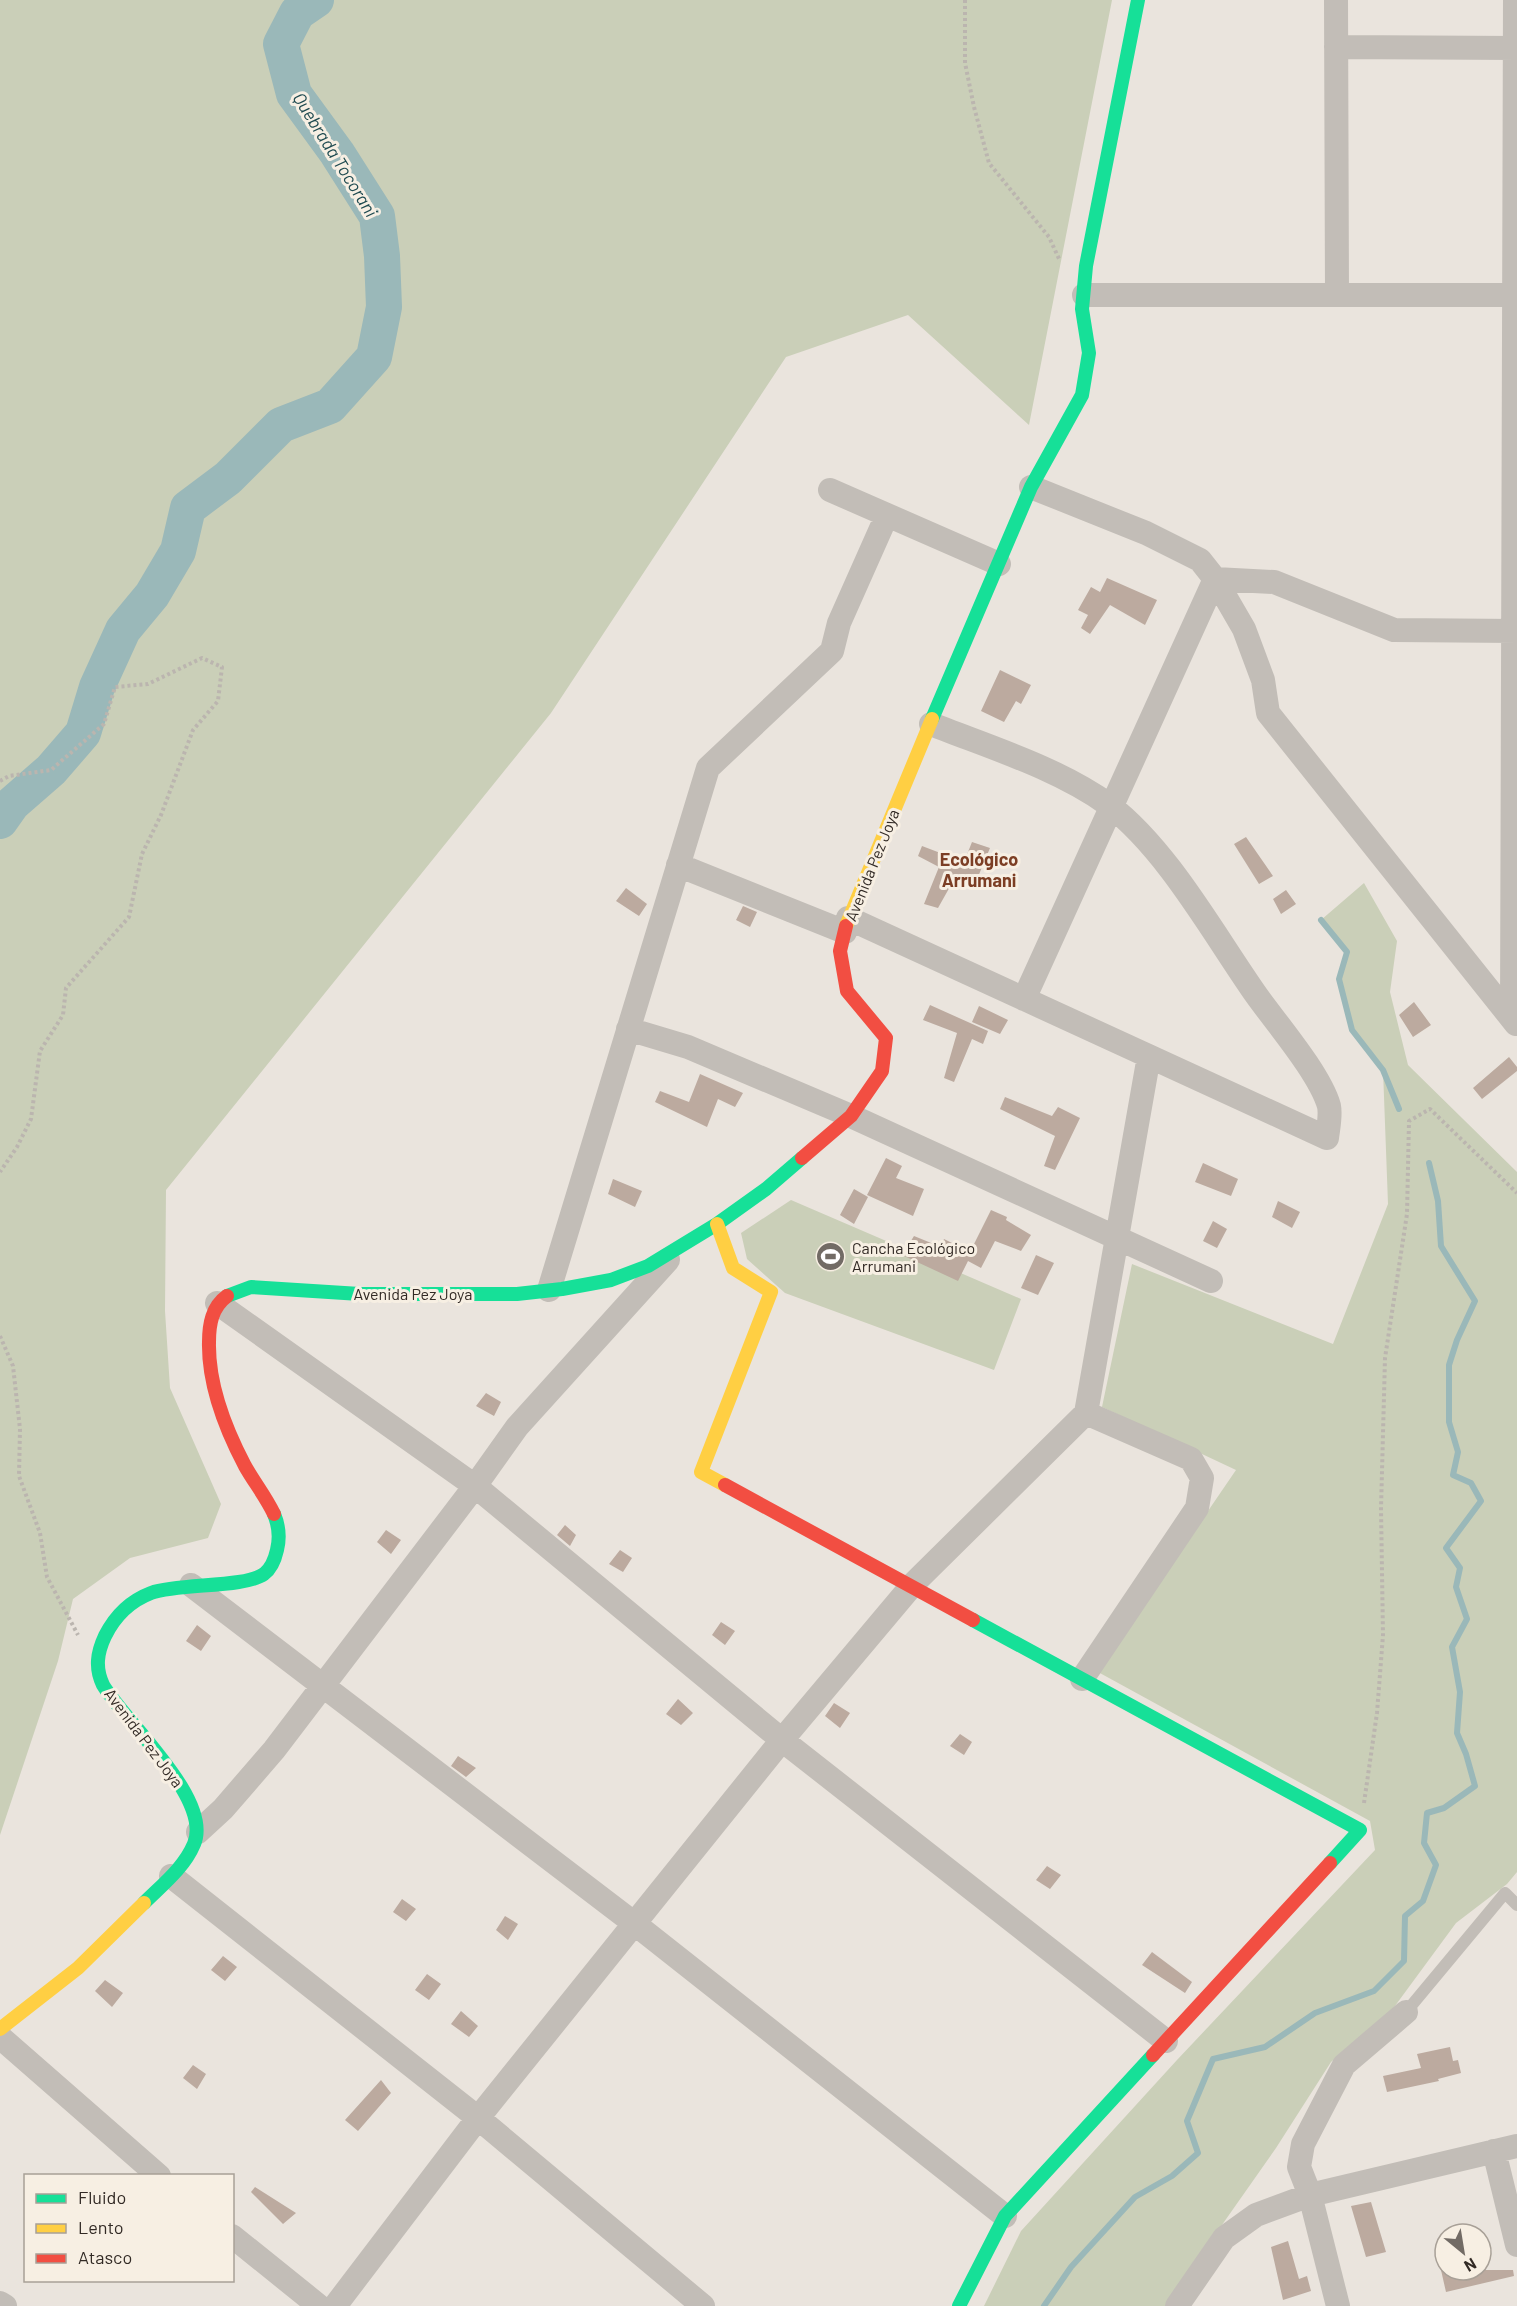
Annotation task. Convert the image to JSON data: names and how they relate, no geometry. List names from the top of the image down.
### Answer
{
  "streets": {
    "street": ["Avenida Pez Joya"]
  },
  "districts": ["Ecológico Arrumani"],
  "water": ["Quebrada Tocorani"],
  "places": {
    "sports": ["Cancha Ecológico Arrumani"]
  },
  "legend": ["Fluido", "Lento", "Atasco"],
  "north": "bottom right"
}
